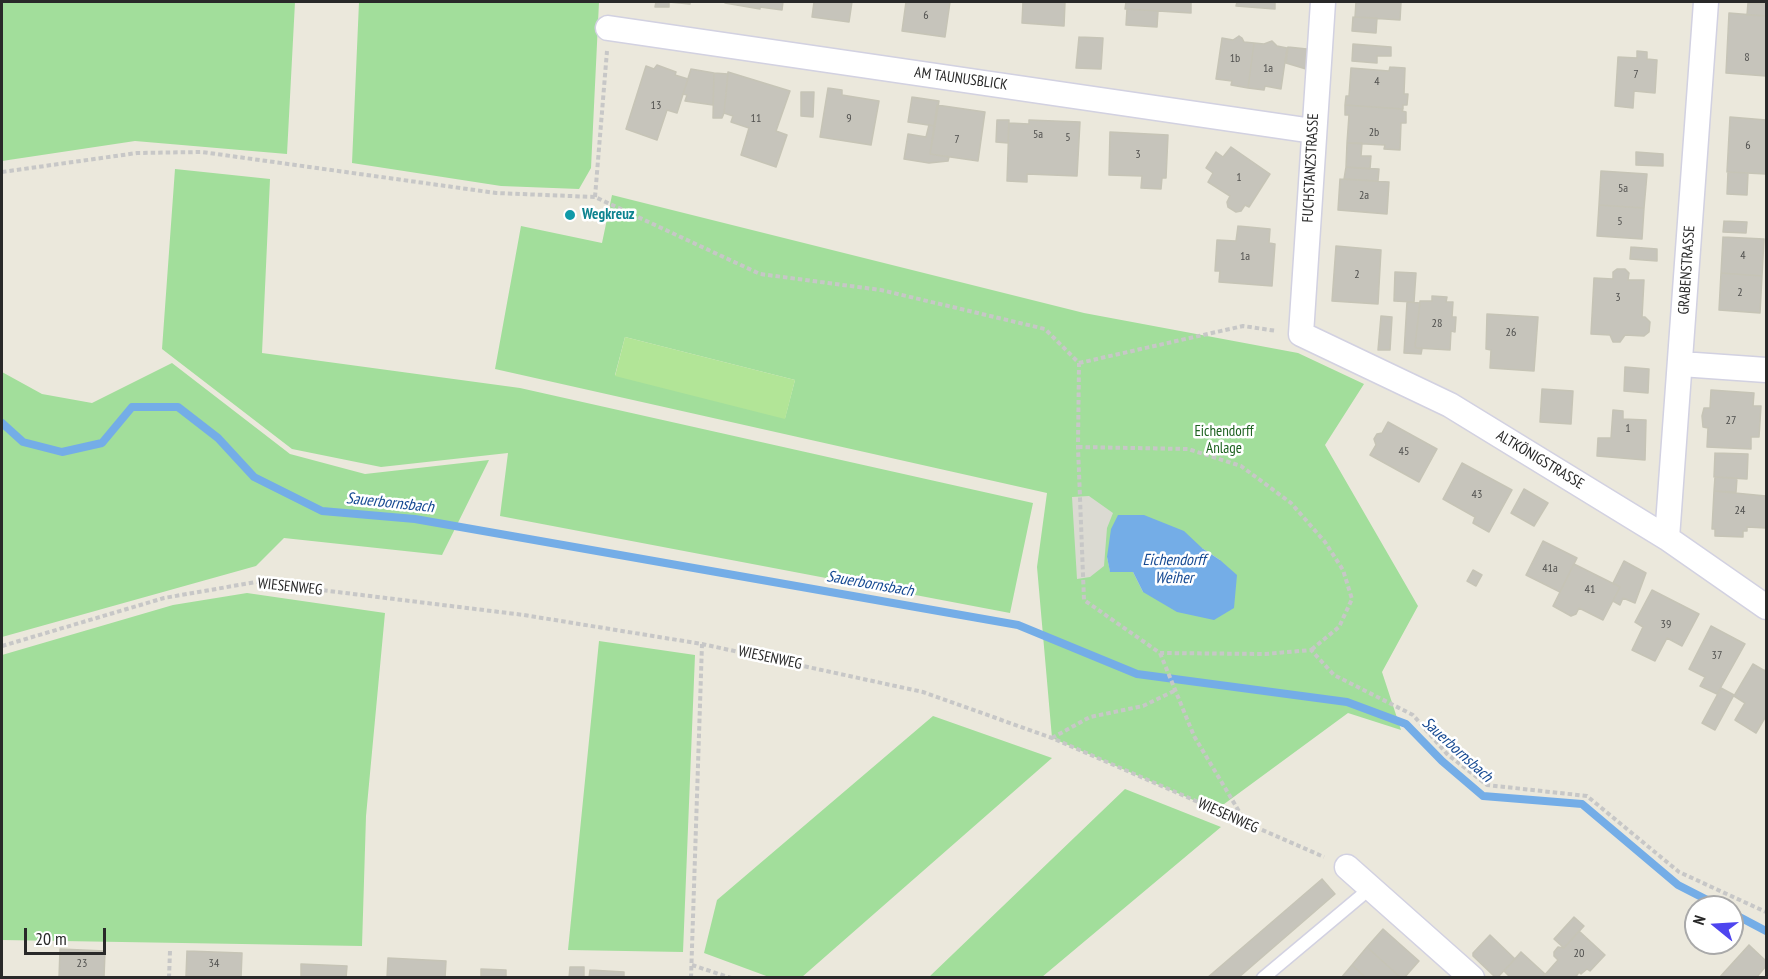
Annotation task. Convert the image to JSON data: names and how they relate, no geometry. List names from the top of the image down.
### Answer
{
  "streets": {
    "street": [
      "AM TAUNUSBLICK",
      "FUCHSTANZSTRASSE",
      "GRABENSTRASSE",
      "ALTKÖNIGSTRASSE"
    ],
    "path": ["WIESENWEG"]
  },
  "crossings": [
    ["AM TAUNUSBLICK", "FUCHSTANZSTRASSE"],
    ["FUCHSTANZSTRASSE", "ALTKÖNIGSTRASSE"],
    ["GRABENSTRASSE", "ALTKÖNIGSTRASSE"]
  ],
  "water": ["Sauerbornsbach", "Eichendorff Weiher"],
  "parks": ["Eichendorff Anlage"],
  "places": ["Wegkreuz"],
  "house_numbers": [
    "6",
    "8",
    "1b",
    "1a",
    "7",
    "4",
    "13",
    "11",
    "9",
    "2b",
    "5a",
    "5",
    "7",
    "6",
    "3",
    "1",
    "5a",
    "2a",
    "5",
    "4",
    "1a",
    "2",
    "2",
    "3",
    "28",
    "26",
    "27",
    "1",
    "45",
    "43",
    "24",
    "41a",
    "41",
    "39",
    "37",
    "20",
    "23",
    "34"
  ],
  "scale_bar": "20 m",
  "north": "left"
}
